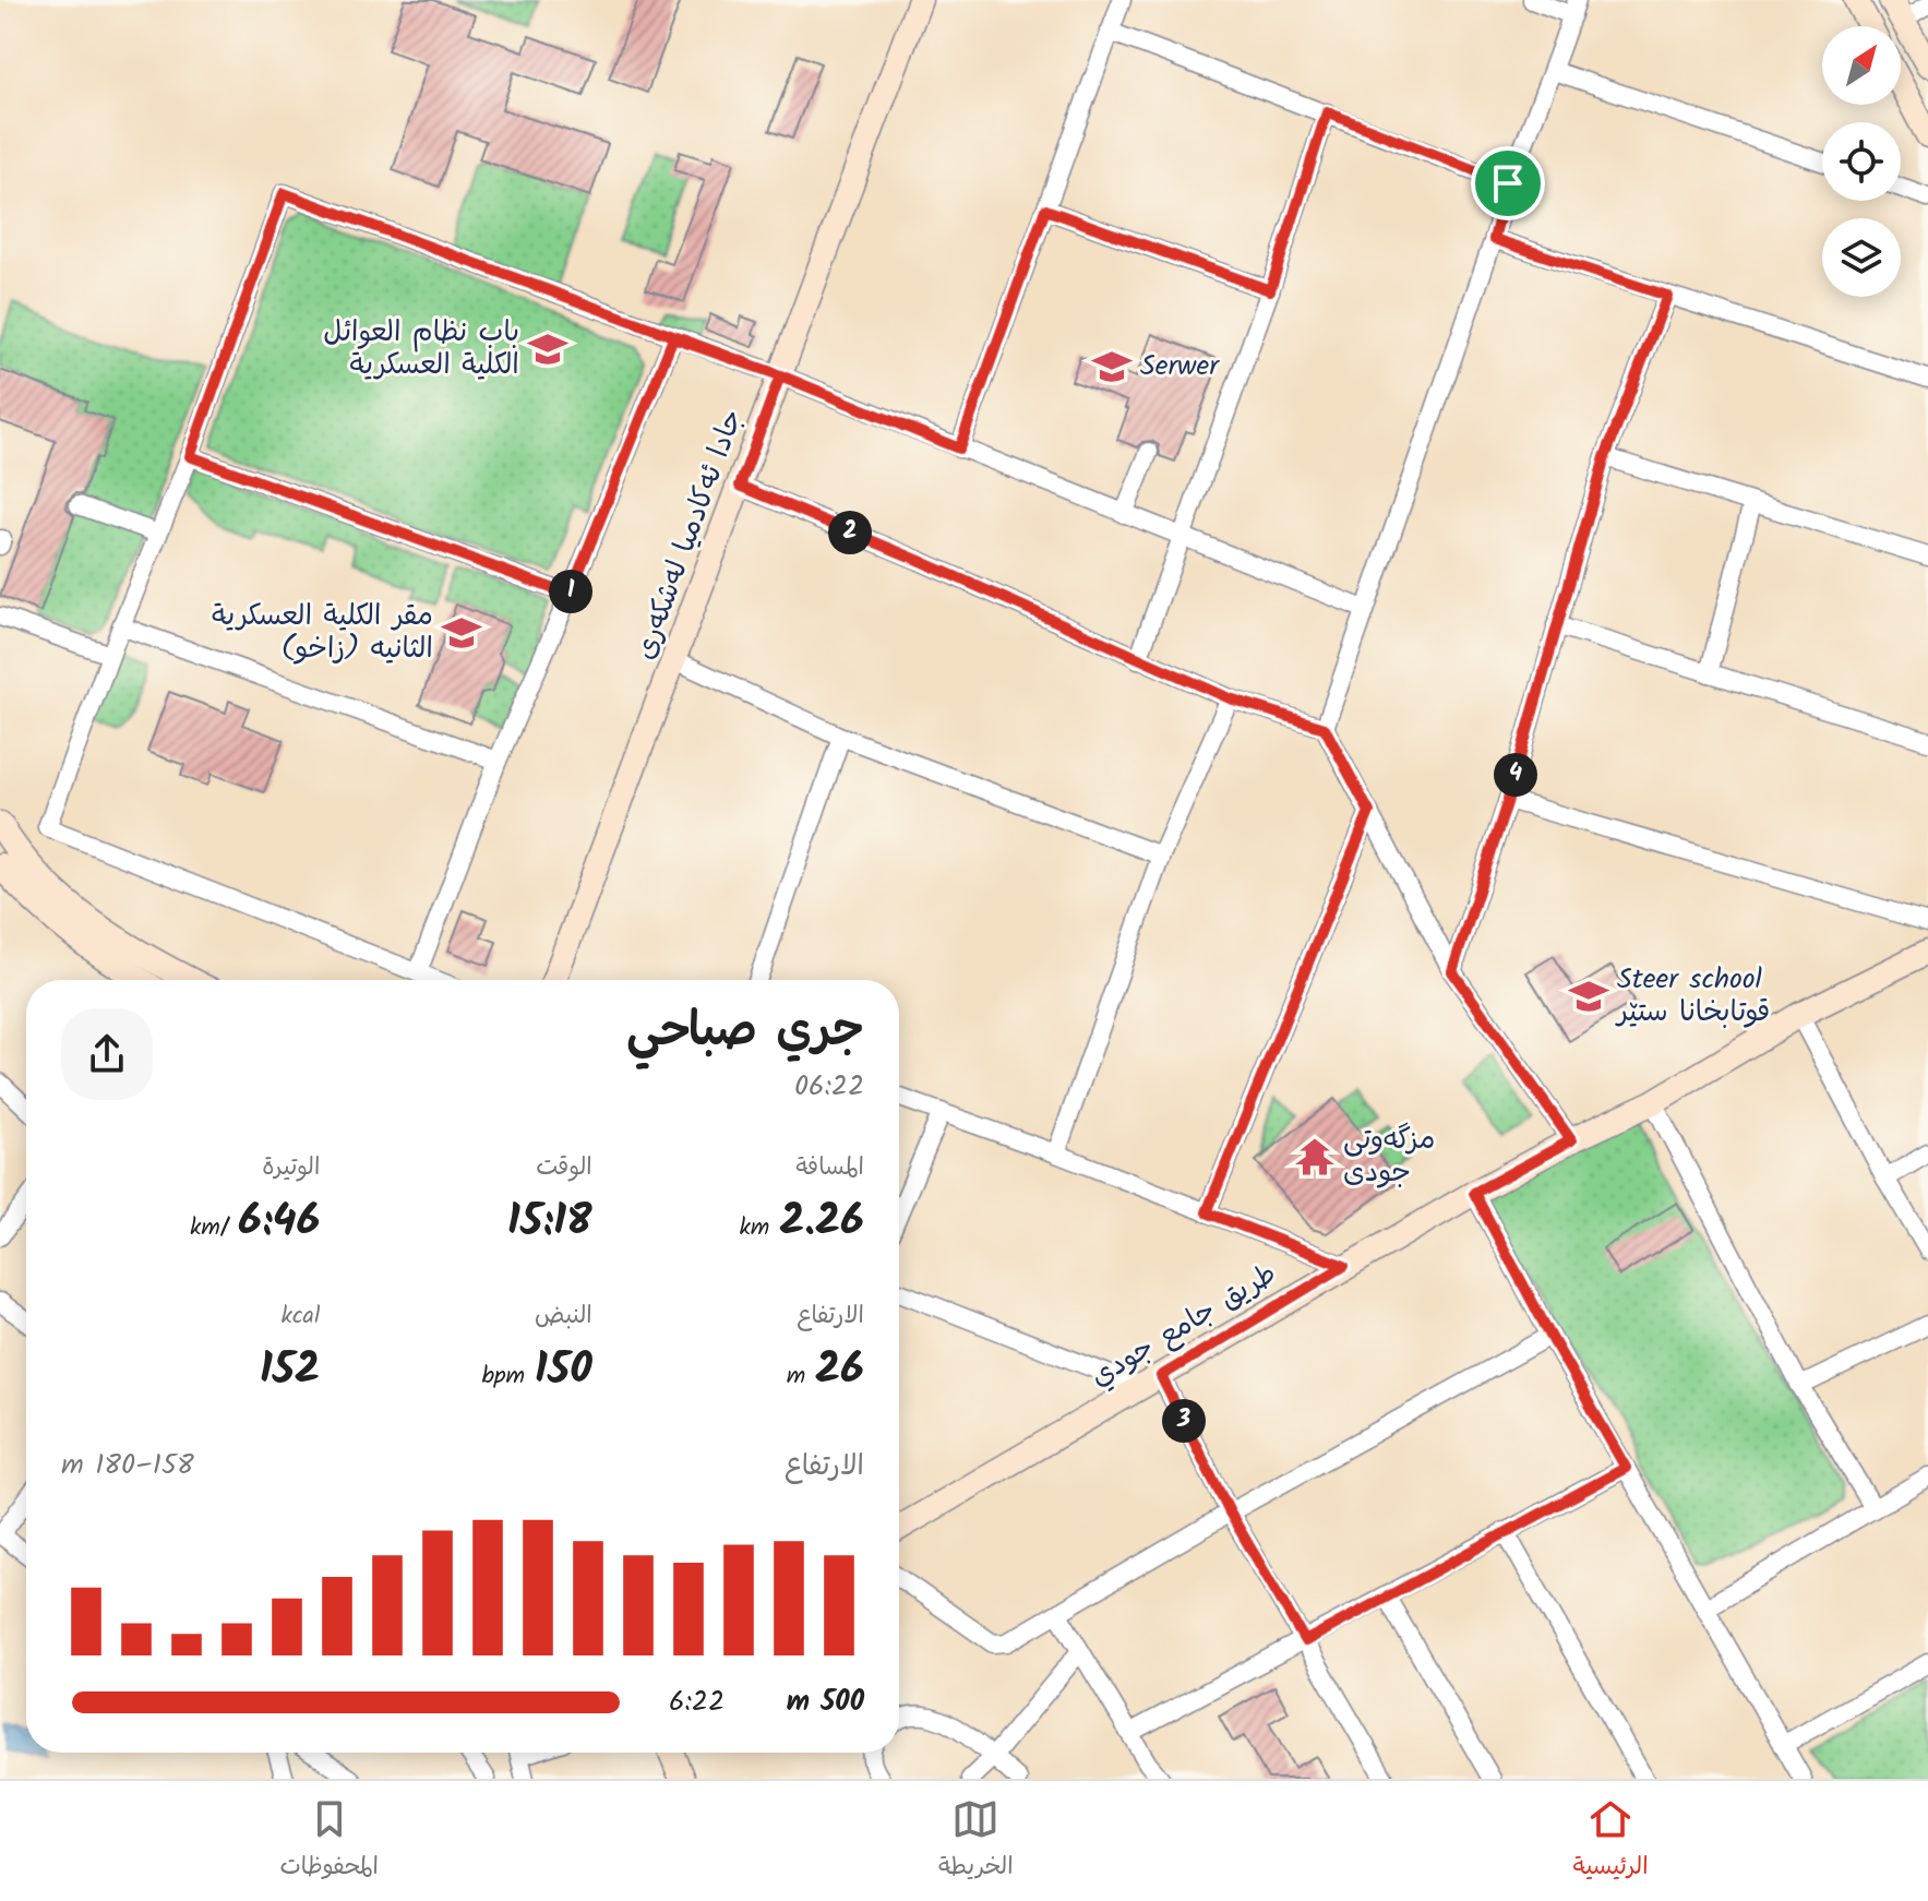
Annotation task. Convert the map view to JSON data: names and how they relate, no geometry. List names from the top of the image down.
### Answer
{
  "streets": {
    "main road": ["جادا ئه‌كادميا له‌شكه‌رى", "طريق جامع جودي"]
  },
  "places": {
    "school or university": [
      "باب نظام العوائل الكلية العسكرية",
      "Serwer",
      "مقر الكلية العسكرية الثانيه (زاخو)",
      "Steer school قوتابخانا ستێر"
    ],
    "temple": ["مزگەوتی جودی"]
  },
  "north": "top right",
  "page": {
    "pins": [
      "2",
      "1",
      "4",
      "3"
    ],
    "heading": ["جري صباحي", "06:22"],
    "stats": [
      ["المسافة", "2.26 km"],
      ["الوقت", "15:18"],
      ["الوتيرة", "6:46 /km"],
      ["الارتفاع", "26 m"],
      ["النبض", "150 bpm"],
      ["kcal", "152"]
    ],
    "chart": ["الارتفاع", "158–180 m"],
    "list": [
      {
        "name": "500 m",
        "note": "6:22"
      }
    ],
    "tabs": ["الرئيسية", "الخريطة", "المحفوظات"]
  }
}
